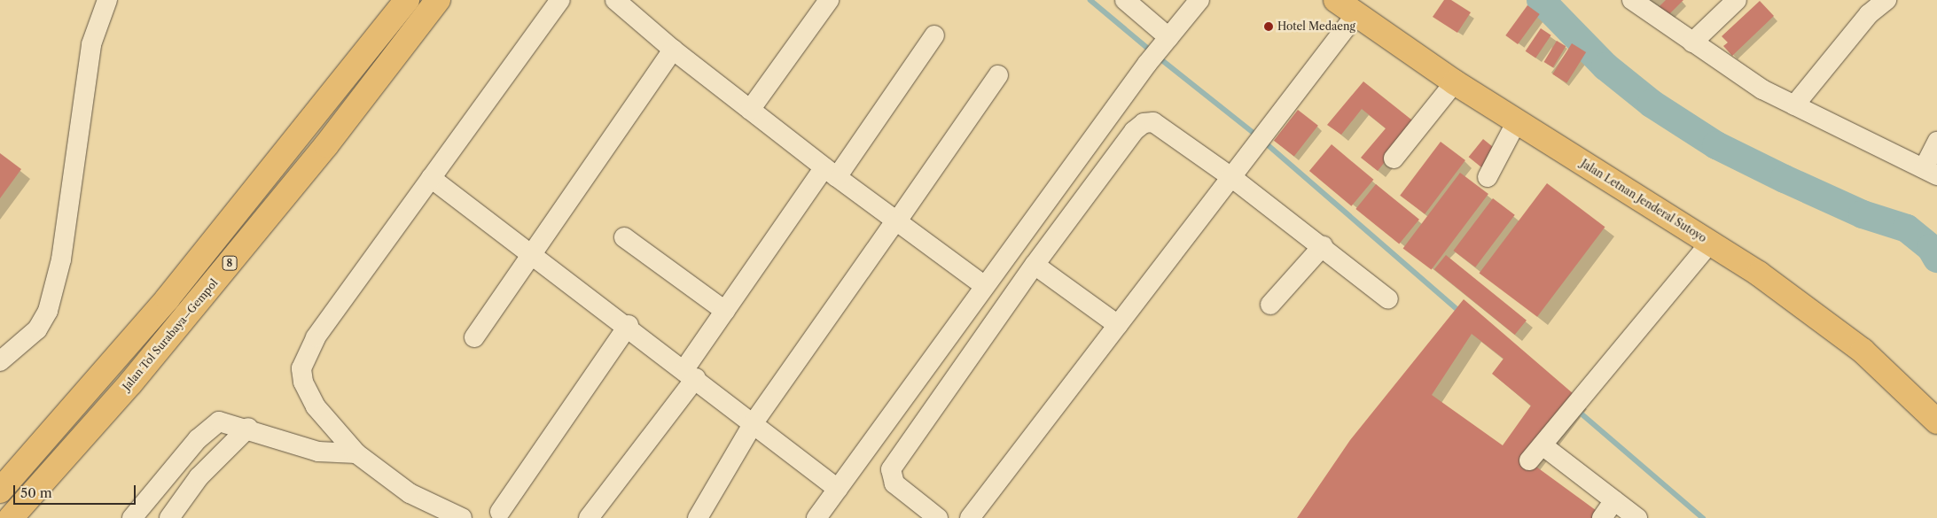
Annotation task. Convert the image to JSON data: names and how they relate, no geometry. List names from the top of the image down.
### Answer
{
  "streets": {
    "highway": ["Jalan Letnan Jenderal Sutoyo", "8", "Jalan Tol Surabaya–Gempol"]
  },
  "places": ["Hotel Medaeng"],
  "scale_bar": "50 m"
}
